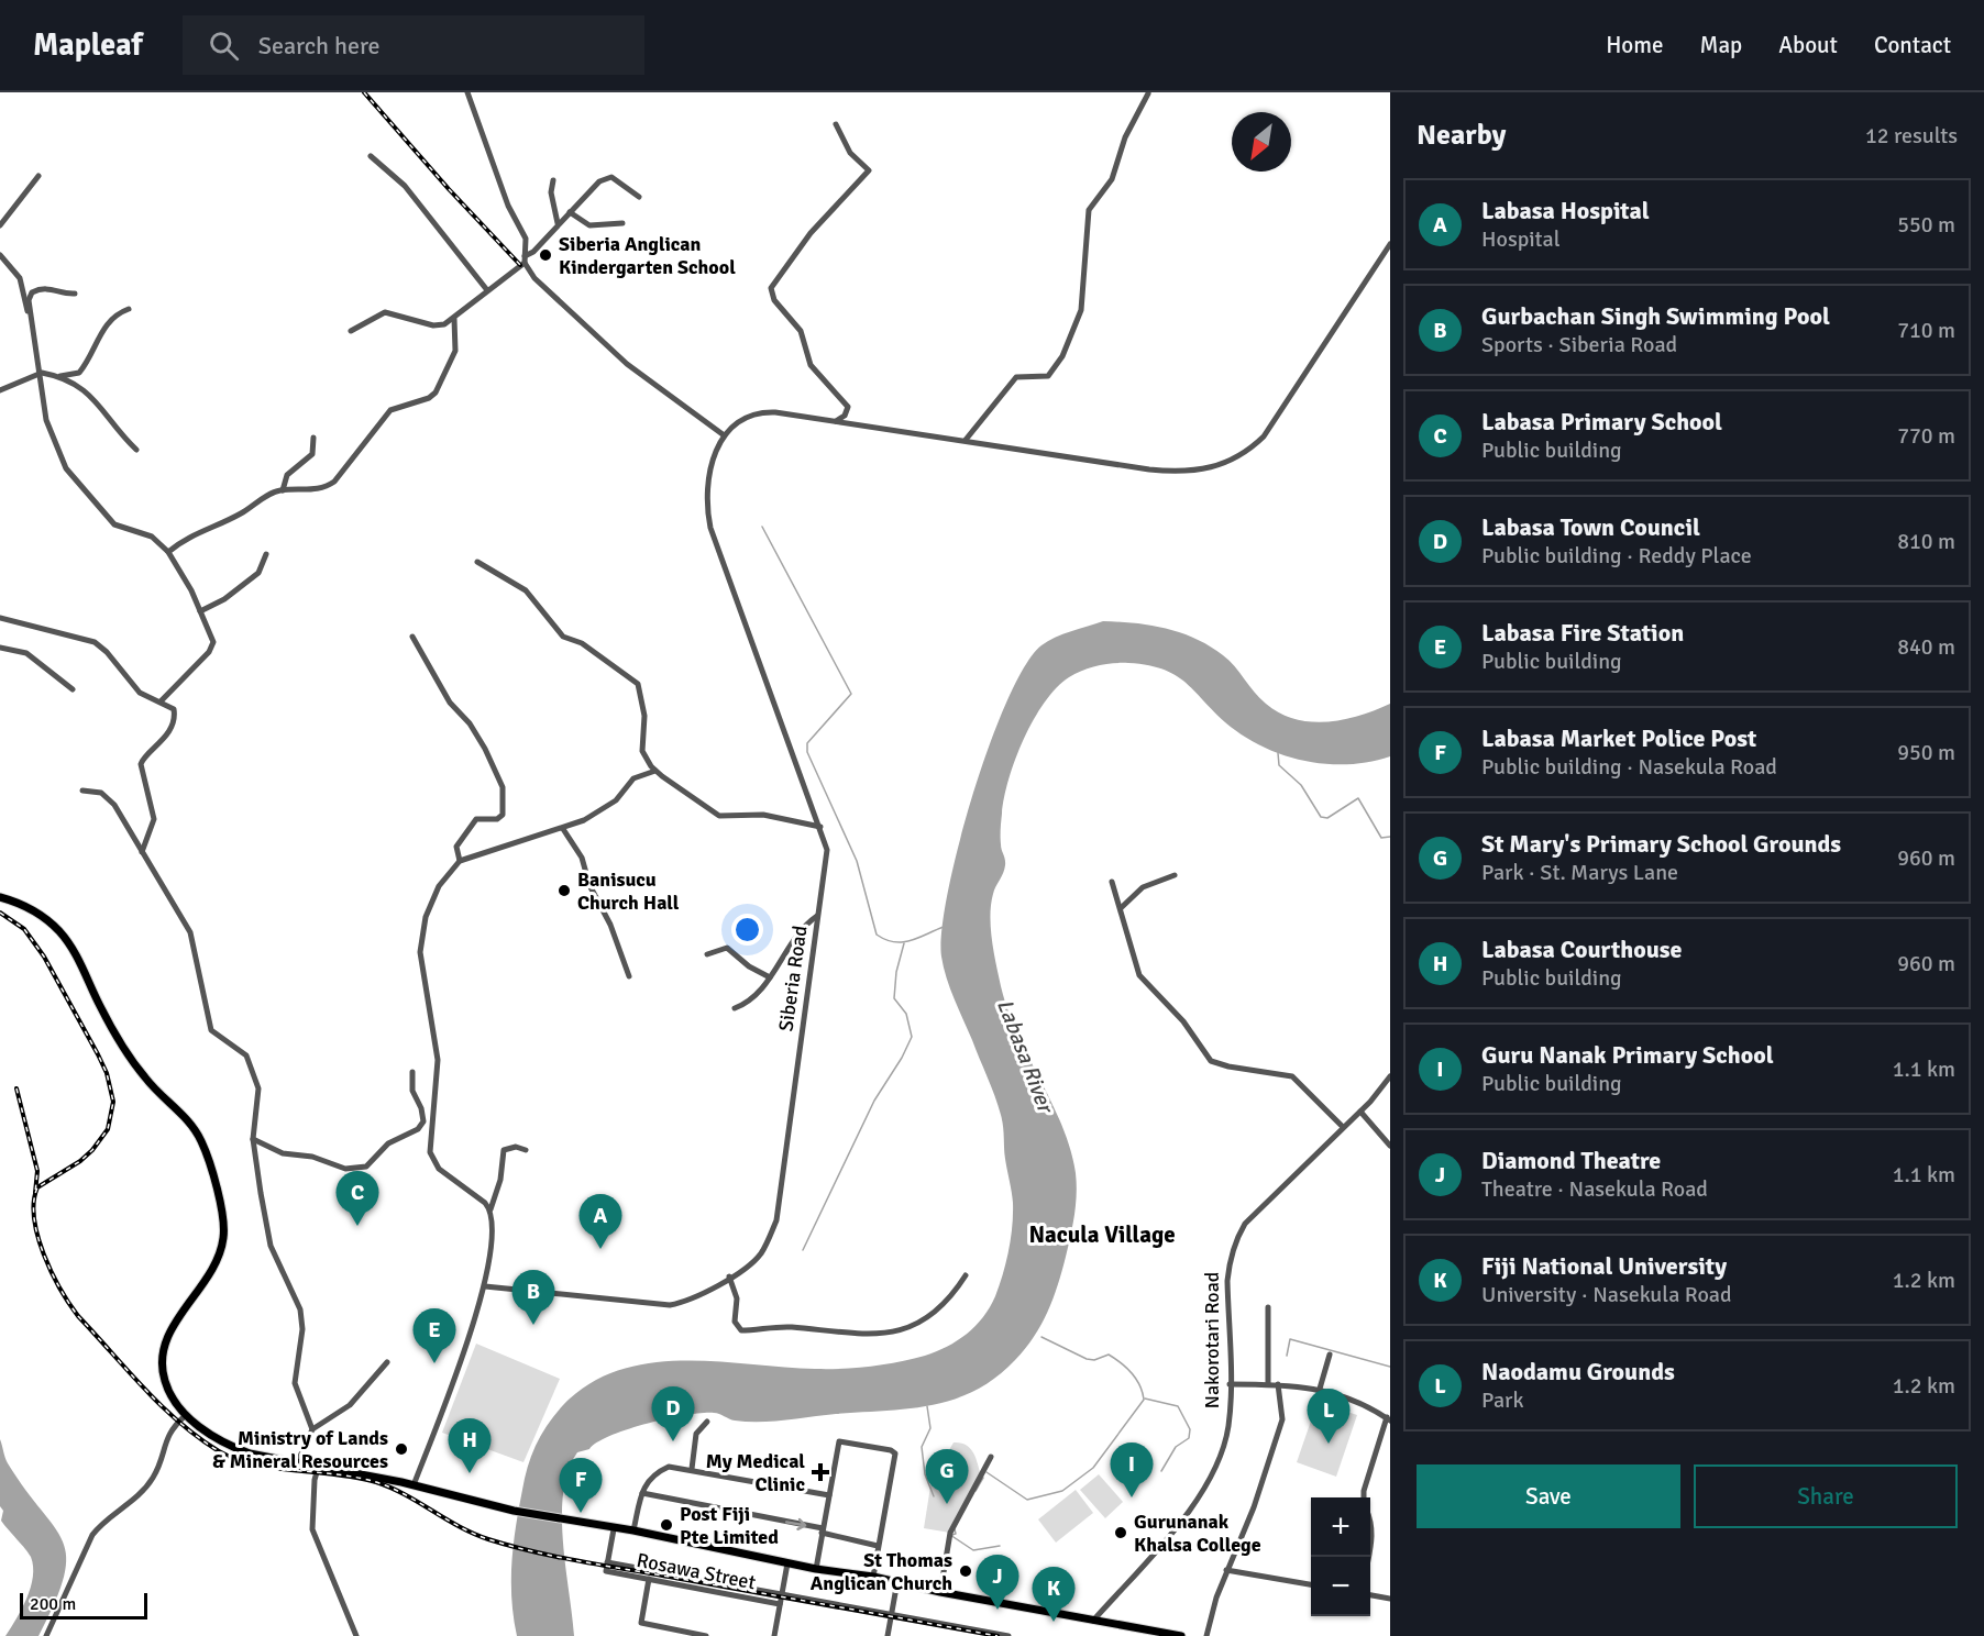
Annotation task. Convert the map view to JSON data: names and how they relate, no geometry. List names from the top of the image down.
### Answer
{
  "streets": {
    "street": ["Siberia Road", "Nakorotari Road", "Rosawa Street"]
  },
  "districts": ["Nacula Village"],
  "water": ["Labasa River"],
  "places": {
    "other": [
      "Siberia Anglican Kindergarten School",
      "Banisucu Church Hall",
      "Ministry of Lands & Mineral Resources",
      "Post Fiji Pte Limited",
      "Gurunanak Khalsa College",
      "St Thomas Anglican Church"
    ],
    "health": ["My Medical Clinic"]
  },
  "scale_bar": "200 m",
  "north": "bottom left",
  "page": {
    "header": "Mapleaf",
    "search": "Search here",
    "nav": [
      "Home",
      "Map",
      "About",
      "Contact"
    ],
    "heading": ["Nearby", "12 results"],
    "list": [
      {
        "mark": "A",
        "name": "Labasa Hospital",
        "note": "Hospital",
        "value": "550 m"
      },
      {
        "mark": "B",
        "name": "Gurbachan Singh Swimming Pool",
        "note": "Sports · Siberia Road",
        "value": "710 m"
      },
      {
        "mark": "C",
        "name": "Labasa Primary School",
        "note": "Public building",
        "value": "770 m"
      },
      {
        "mark": "D",
        "name": "Labasa Town Council",
        "note": "Public building · Reddy Place",
        "value": "810 m"
      },
      {
        "mark": "E",
        "name": "Labasa Fire Station",
        "note": "Public building",
        "value": "840 m"
      },
      {
        "mark": "F",
        "name": "Labasa Market Police Post",
        "note": "Public building · Nasekula Road",
        "value": "950 m"
      },
      {
        "mark": "G",
        "name": "St Mary's Primary School Grounds",
        "note": "Park · St. Marys Lane",
        "value": "960 m"
      },
      {
        "mark": "H",
        "name": "Labasa Courthouse",
        "note": "Public building",
        "value": "960 m"
      },
      {
        "mark": "I",
        "name": "Guru Nanak Primary School",
        "note": "Public building",
        "value": "1.1 km"
      },
      {
        "mark": "J",
        "name": "Diamond Theatre",
        "note": "Theatre · Nasekula Road",
        "value": "1.1 km"
      },
      {
        "mark": "K",
        "name": "Fiji National University",
        "note": "University · Nasekula Road",
        "value": "1.2 km"
      },
      {
        "mark": "L",
        "name": "Naodamu Grounds",
        "note": "Park",
        "value": "1.2 km"
      }
    ],
    "pins": [
      "C",
      "A",
      "B",
      "E",
      "D",
      "L",
      "H",
      "I",
      "G",
      "F",
      "J",
      "K"
    ],
    "buttons": ["Save", "Share"],
    "map_buttons": ["+", "−"],
    "scale": "200 m"
  }
}
